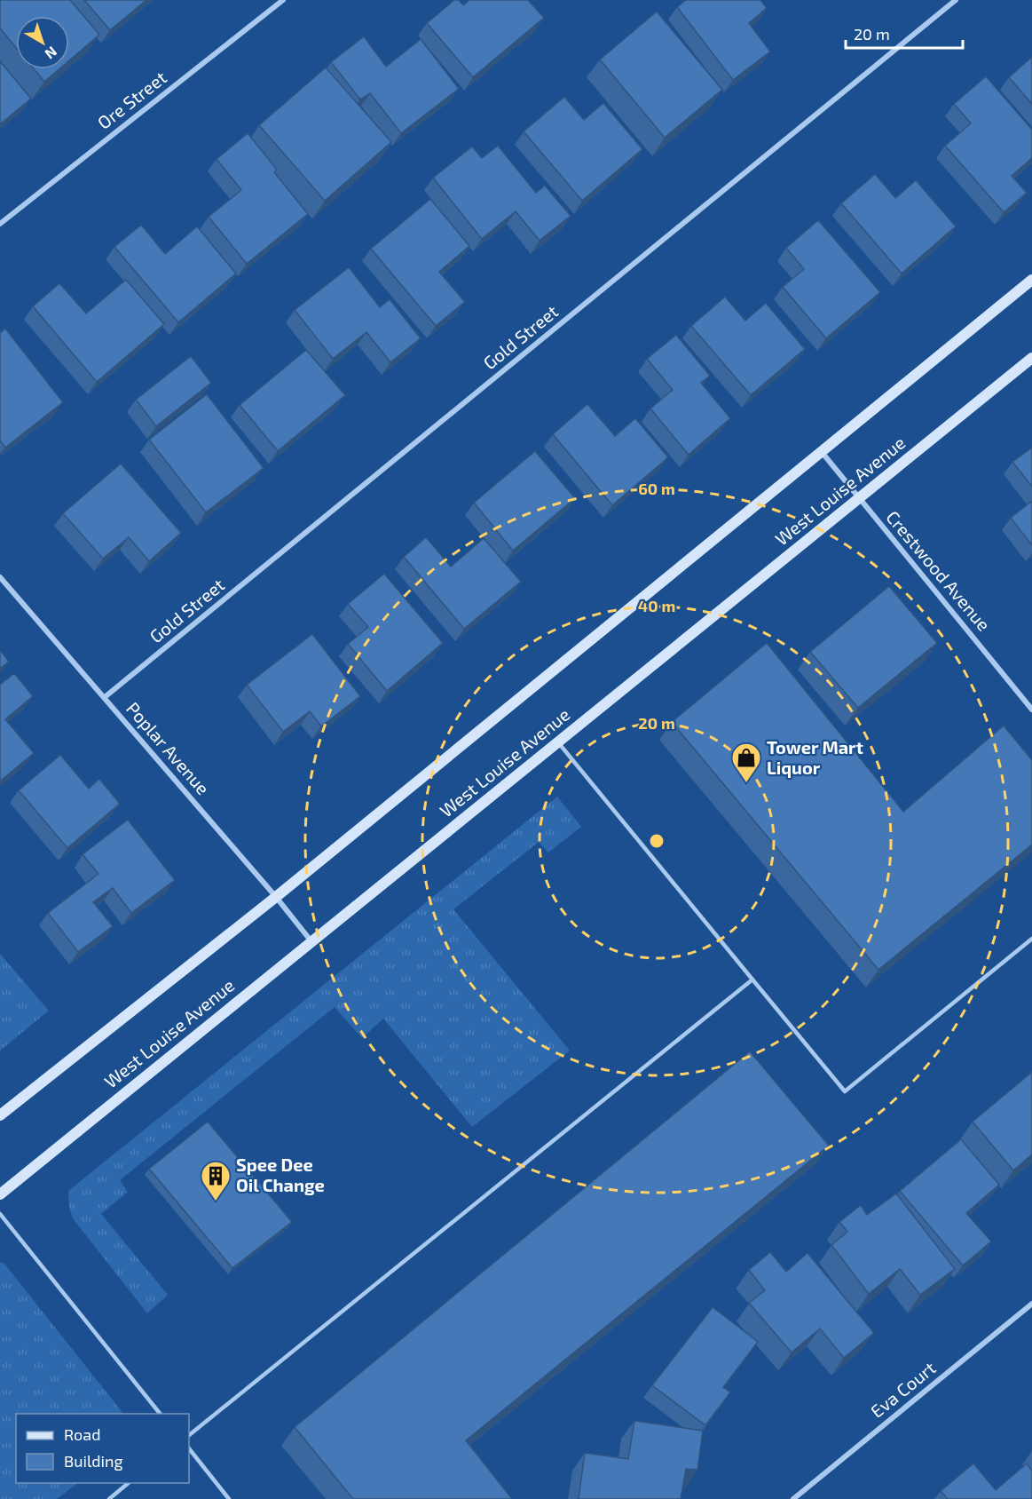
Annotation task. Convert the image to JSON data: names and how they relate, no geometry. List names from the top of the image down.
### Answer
{
  "streets": {
    "main road": ["West Louise Avenue"],
    "street": [
      "Ore Street",
      "Gold Street",
      "Crestwood Avenue",
      "Poplar Avenue",
      "Eva Court"
    ]
  },
  "crossings": [
    ["Gold Street", "Poplar Avenue"],
    ["West Louise Avenue", "Crestwood Avenue"],
    ["West Louise Avenue", "Poplar Avenue"]
  ],
  "places": {
    "shop": ["Tower Mart Liquor"],
    "building": ["Spee Dee Oil Change"]
  },
  "legend": ["Road", "Building"],
  "scale_bar": "20 m",
  "north": "bottom right",
  "rings": ["60 m", "40 m", "20 m"]
}
